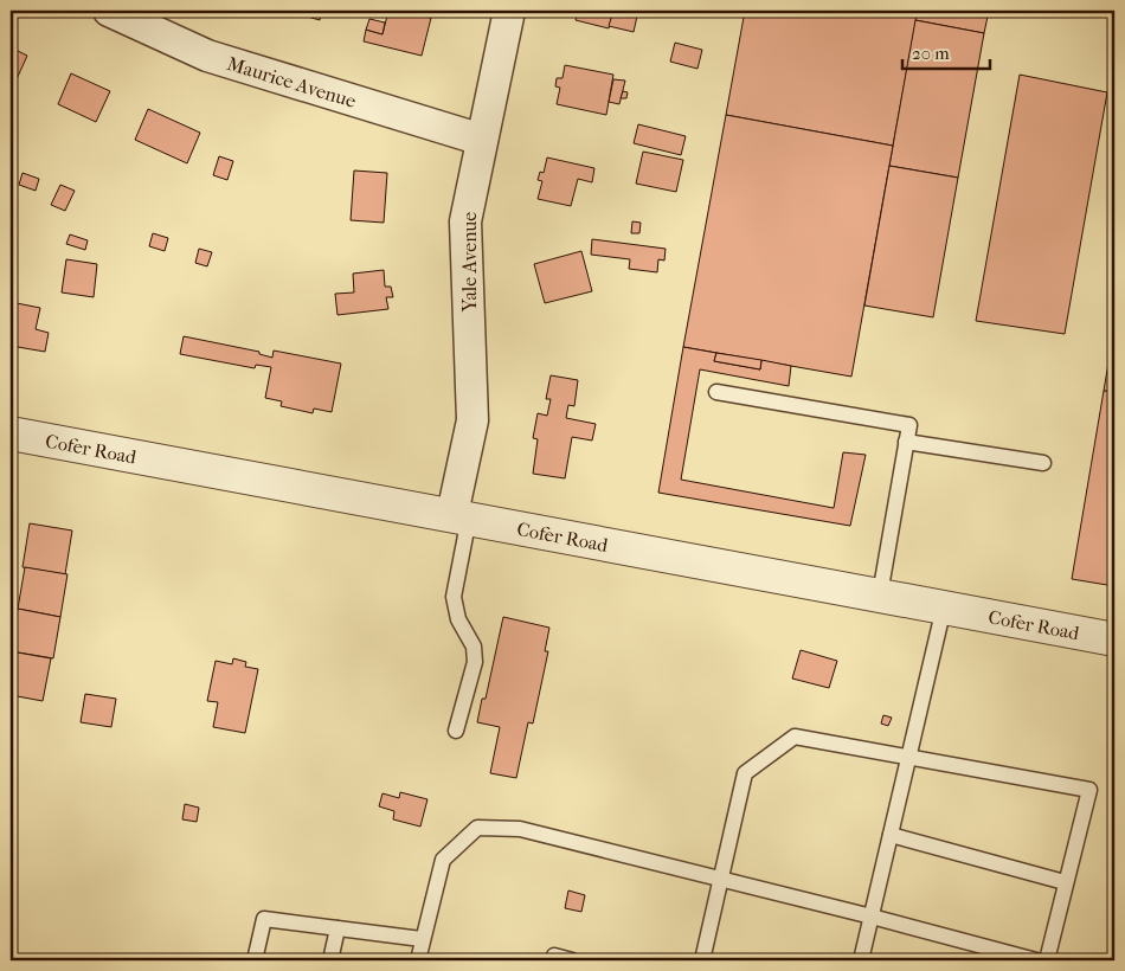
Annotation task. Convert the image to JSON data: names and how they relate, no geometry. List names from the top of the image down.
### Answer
{
  "streets": {
    "street": ["Maurice Avenue", "Yale Avenue", "Cofer Road"]
  },
  "crossings": [
    ["Maurice Avenue", "Yale Avenue"],
    ["Yale Avenue", "Cofer Road"]
  ],
  "scale_bar": "20 m"
}
